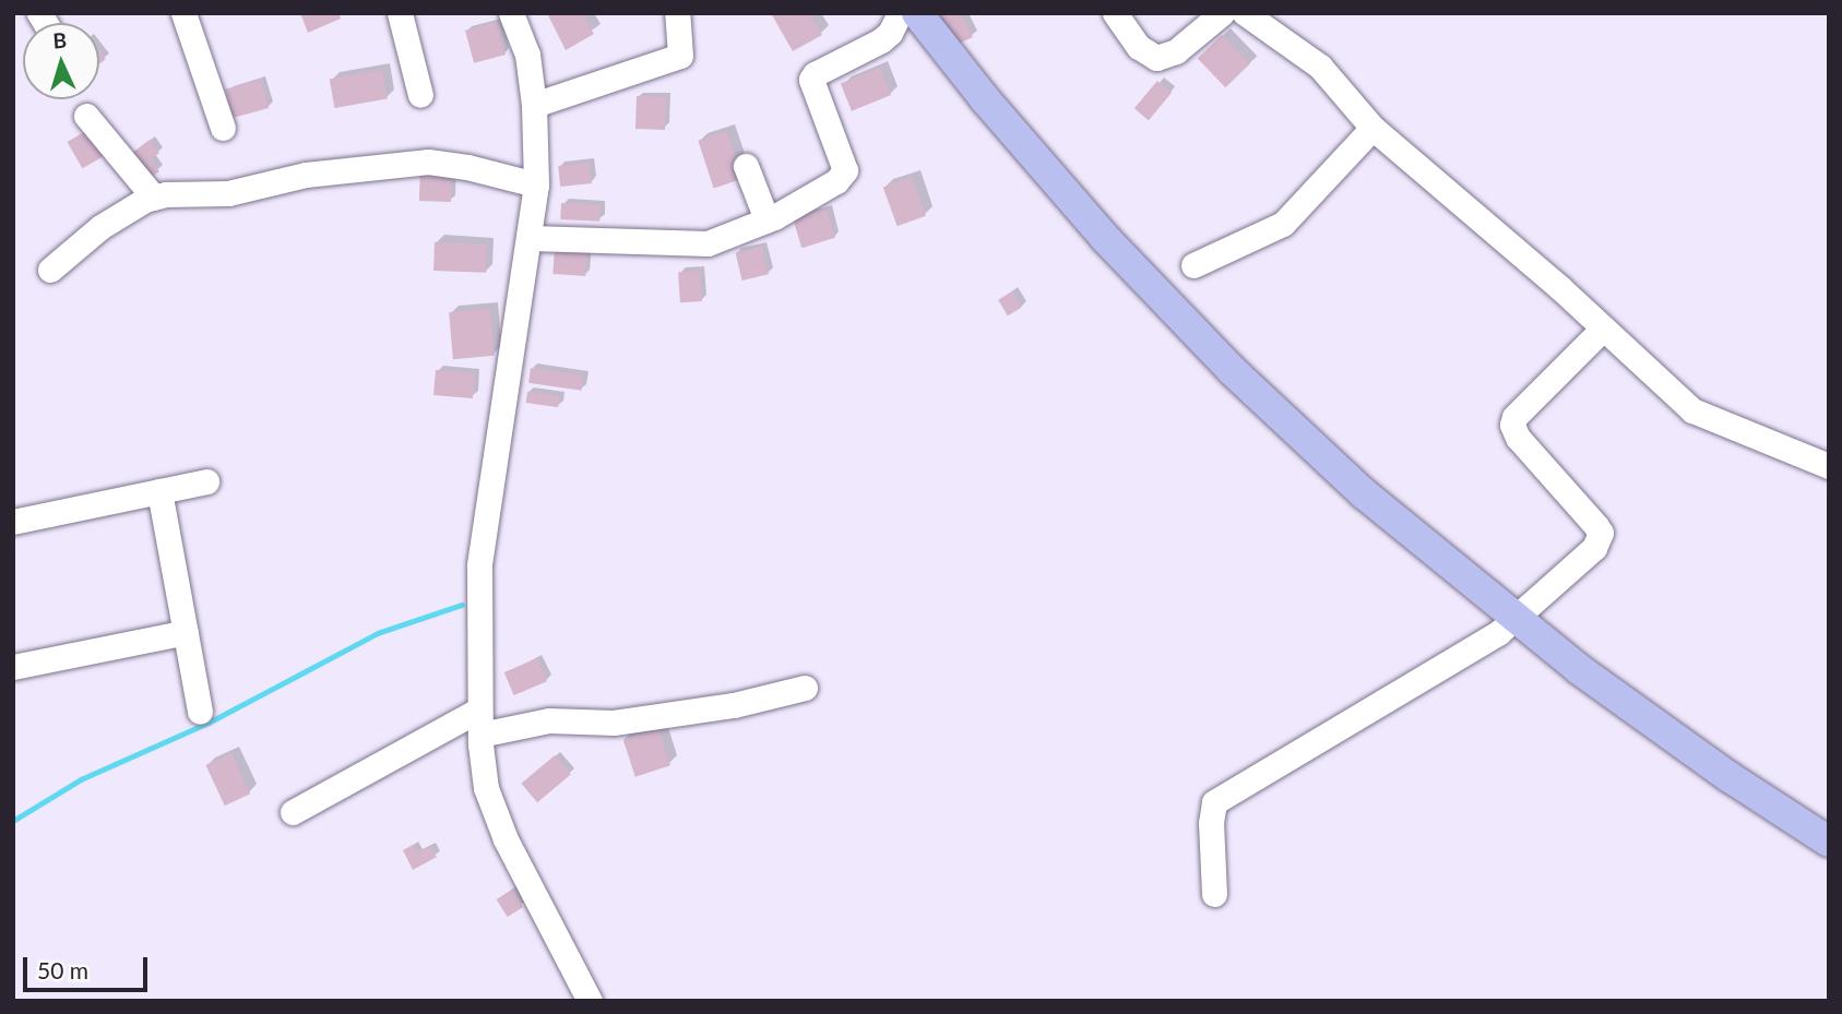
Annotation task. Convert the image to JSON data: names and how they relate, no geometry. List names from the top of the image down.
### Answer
{
  "scale_bar": "50 m",
  "north": "top"
}
